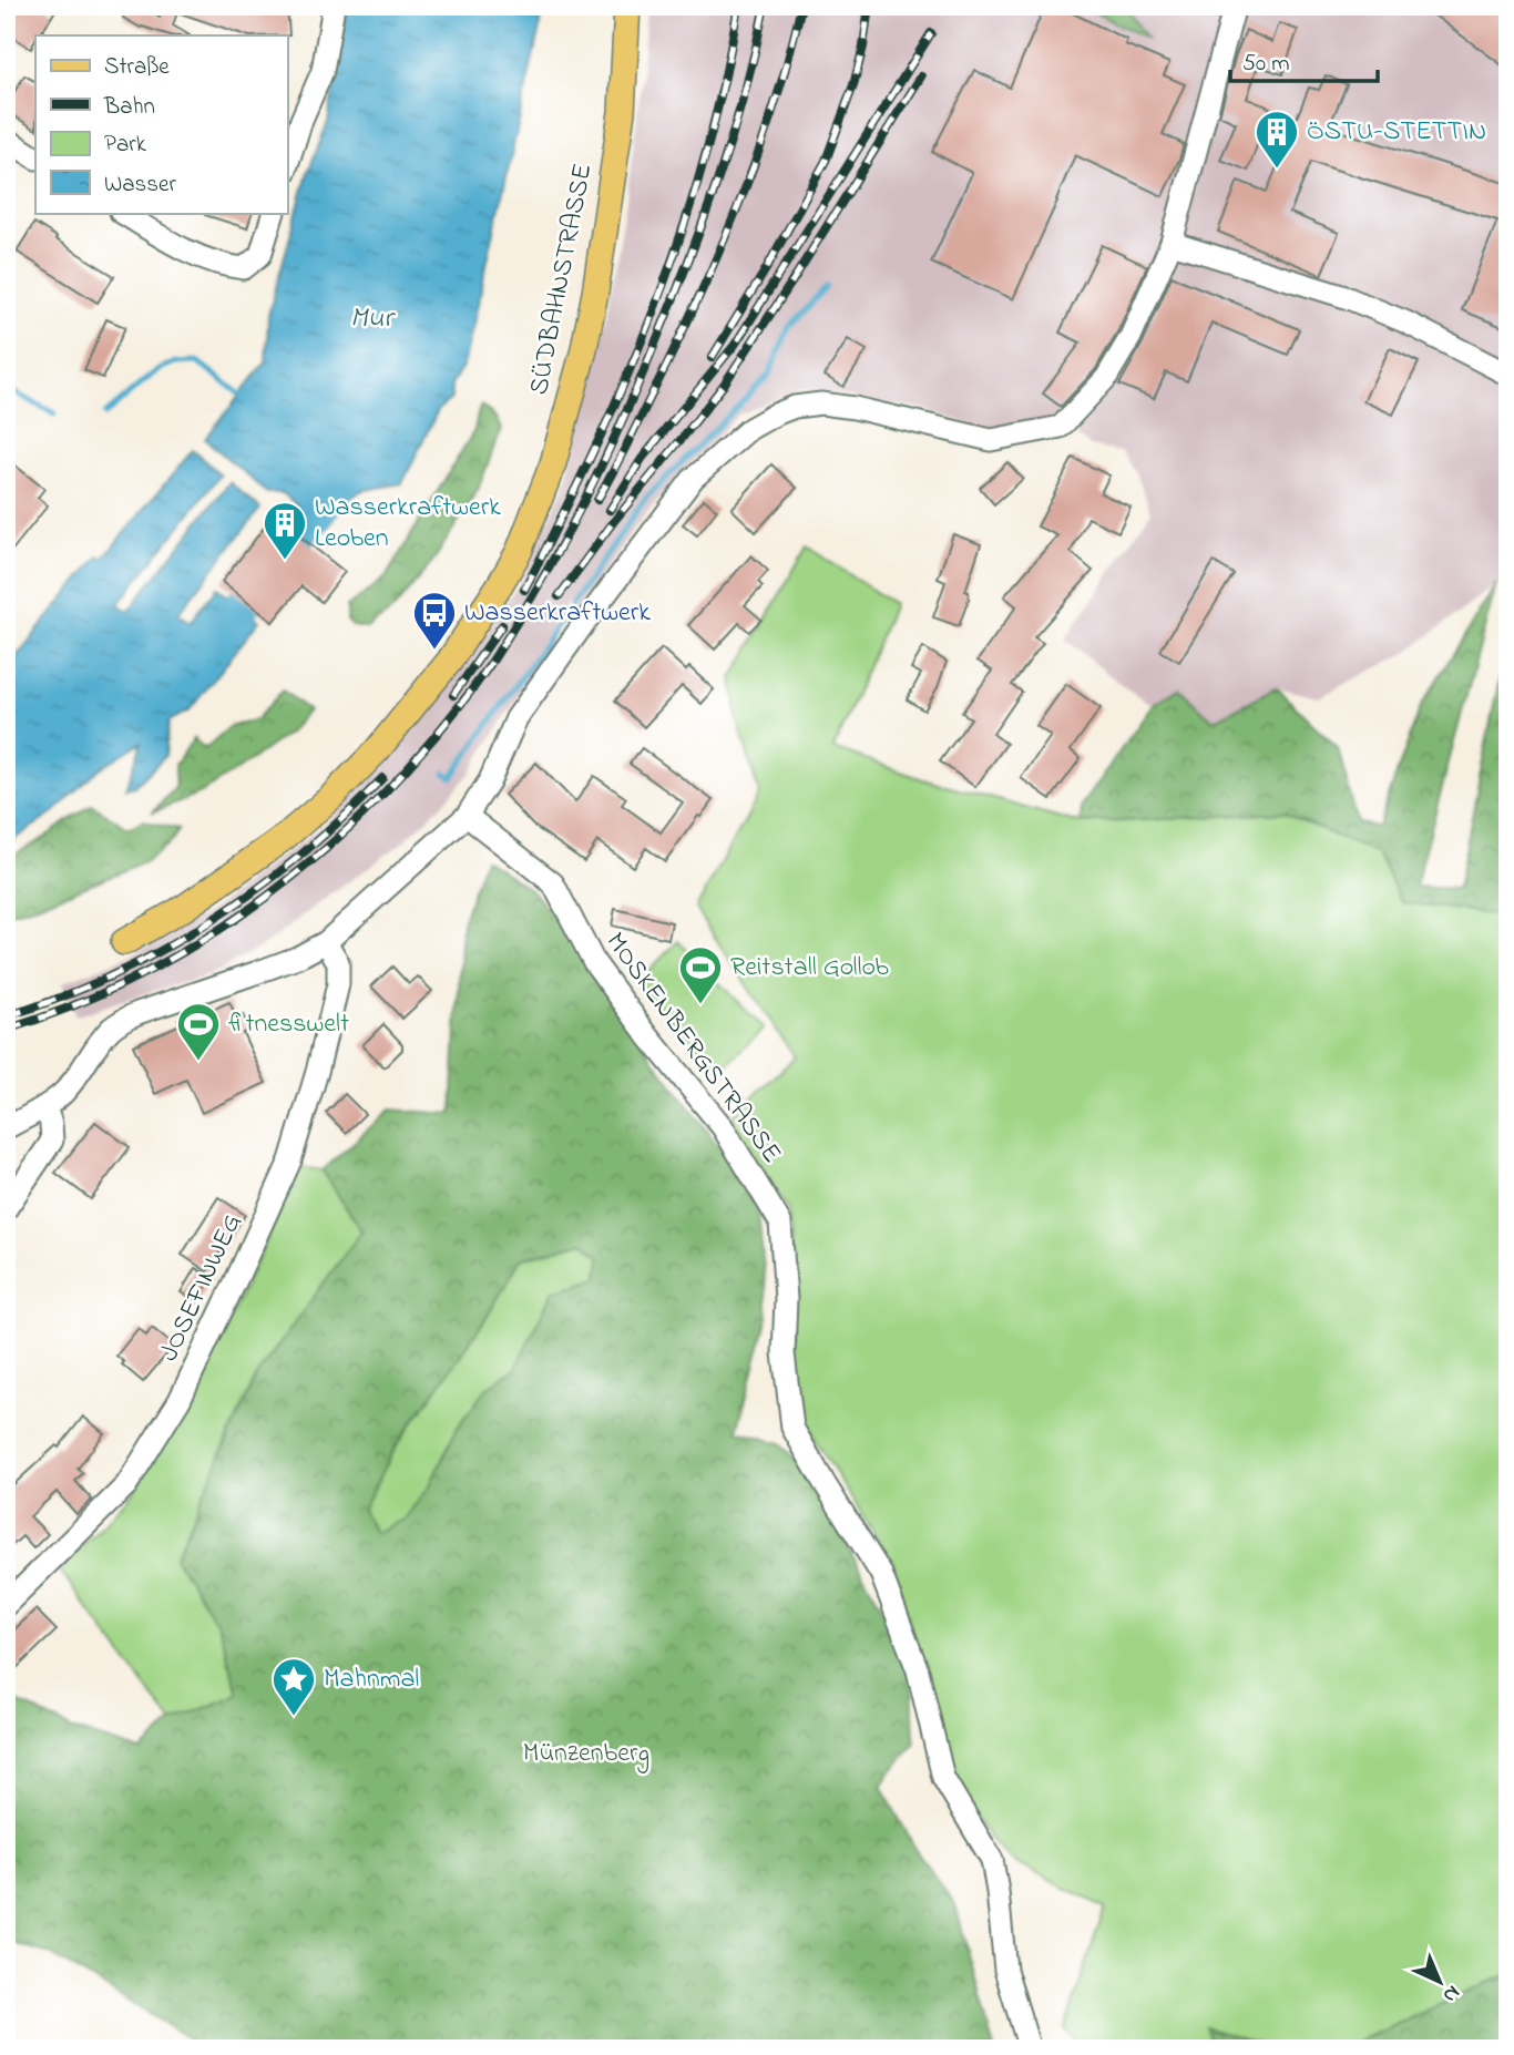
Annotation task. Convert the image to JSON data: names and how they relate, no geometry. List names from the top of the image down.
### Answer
{
  "streets": {
    "main road": ["SÜDBAHNSTRASSE"],
    "street": ["MOSKENBERGSTRASSE", "JOSEFINWEG"]
  },
  "water": ["Mur"],
  "parks": ["Münzenberg"],
  "places": {
    "building": ["ÖSTU-STETTIN", "Wasserkraftwerk Leoben"],
    "bus stop": ["Wasserkraftwerk"],
    "sports": ["Reitstall Gollob", "fitnesswelt"],
    "place": ["Mahnmal"]
  },
  "legend": [
    "Straße",
    "Bahn",
    "Park",
    "Wasser"
  ],
  "scale_bar": "50 m",
  "north": "bottom right"
}
